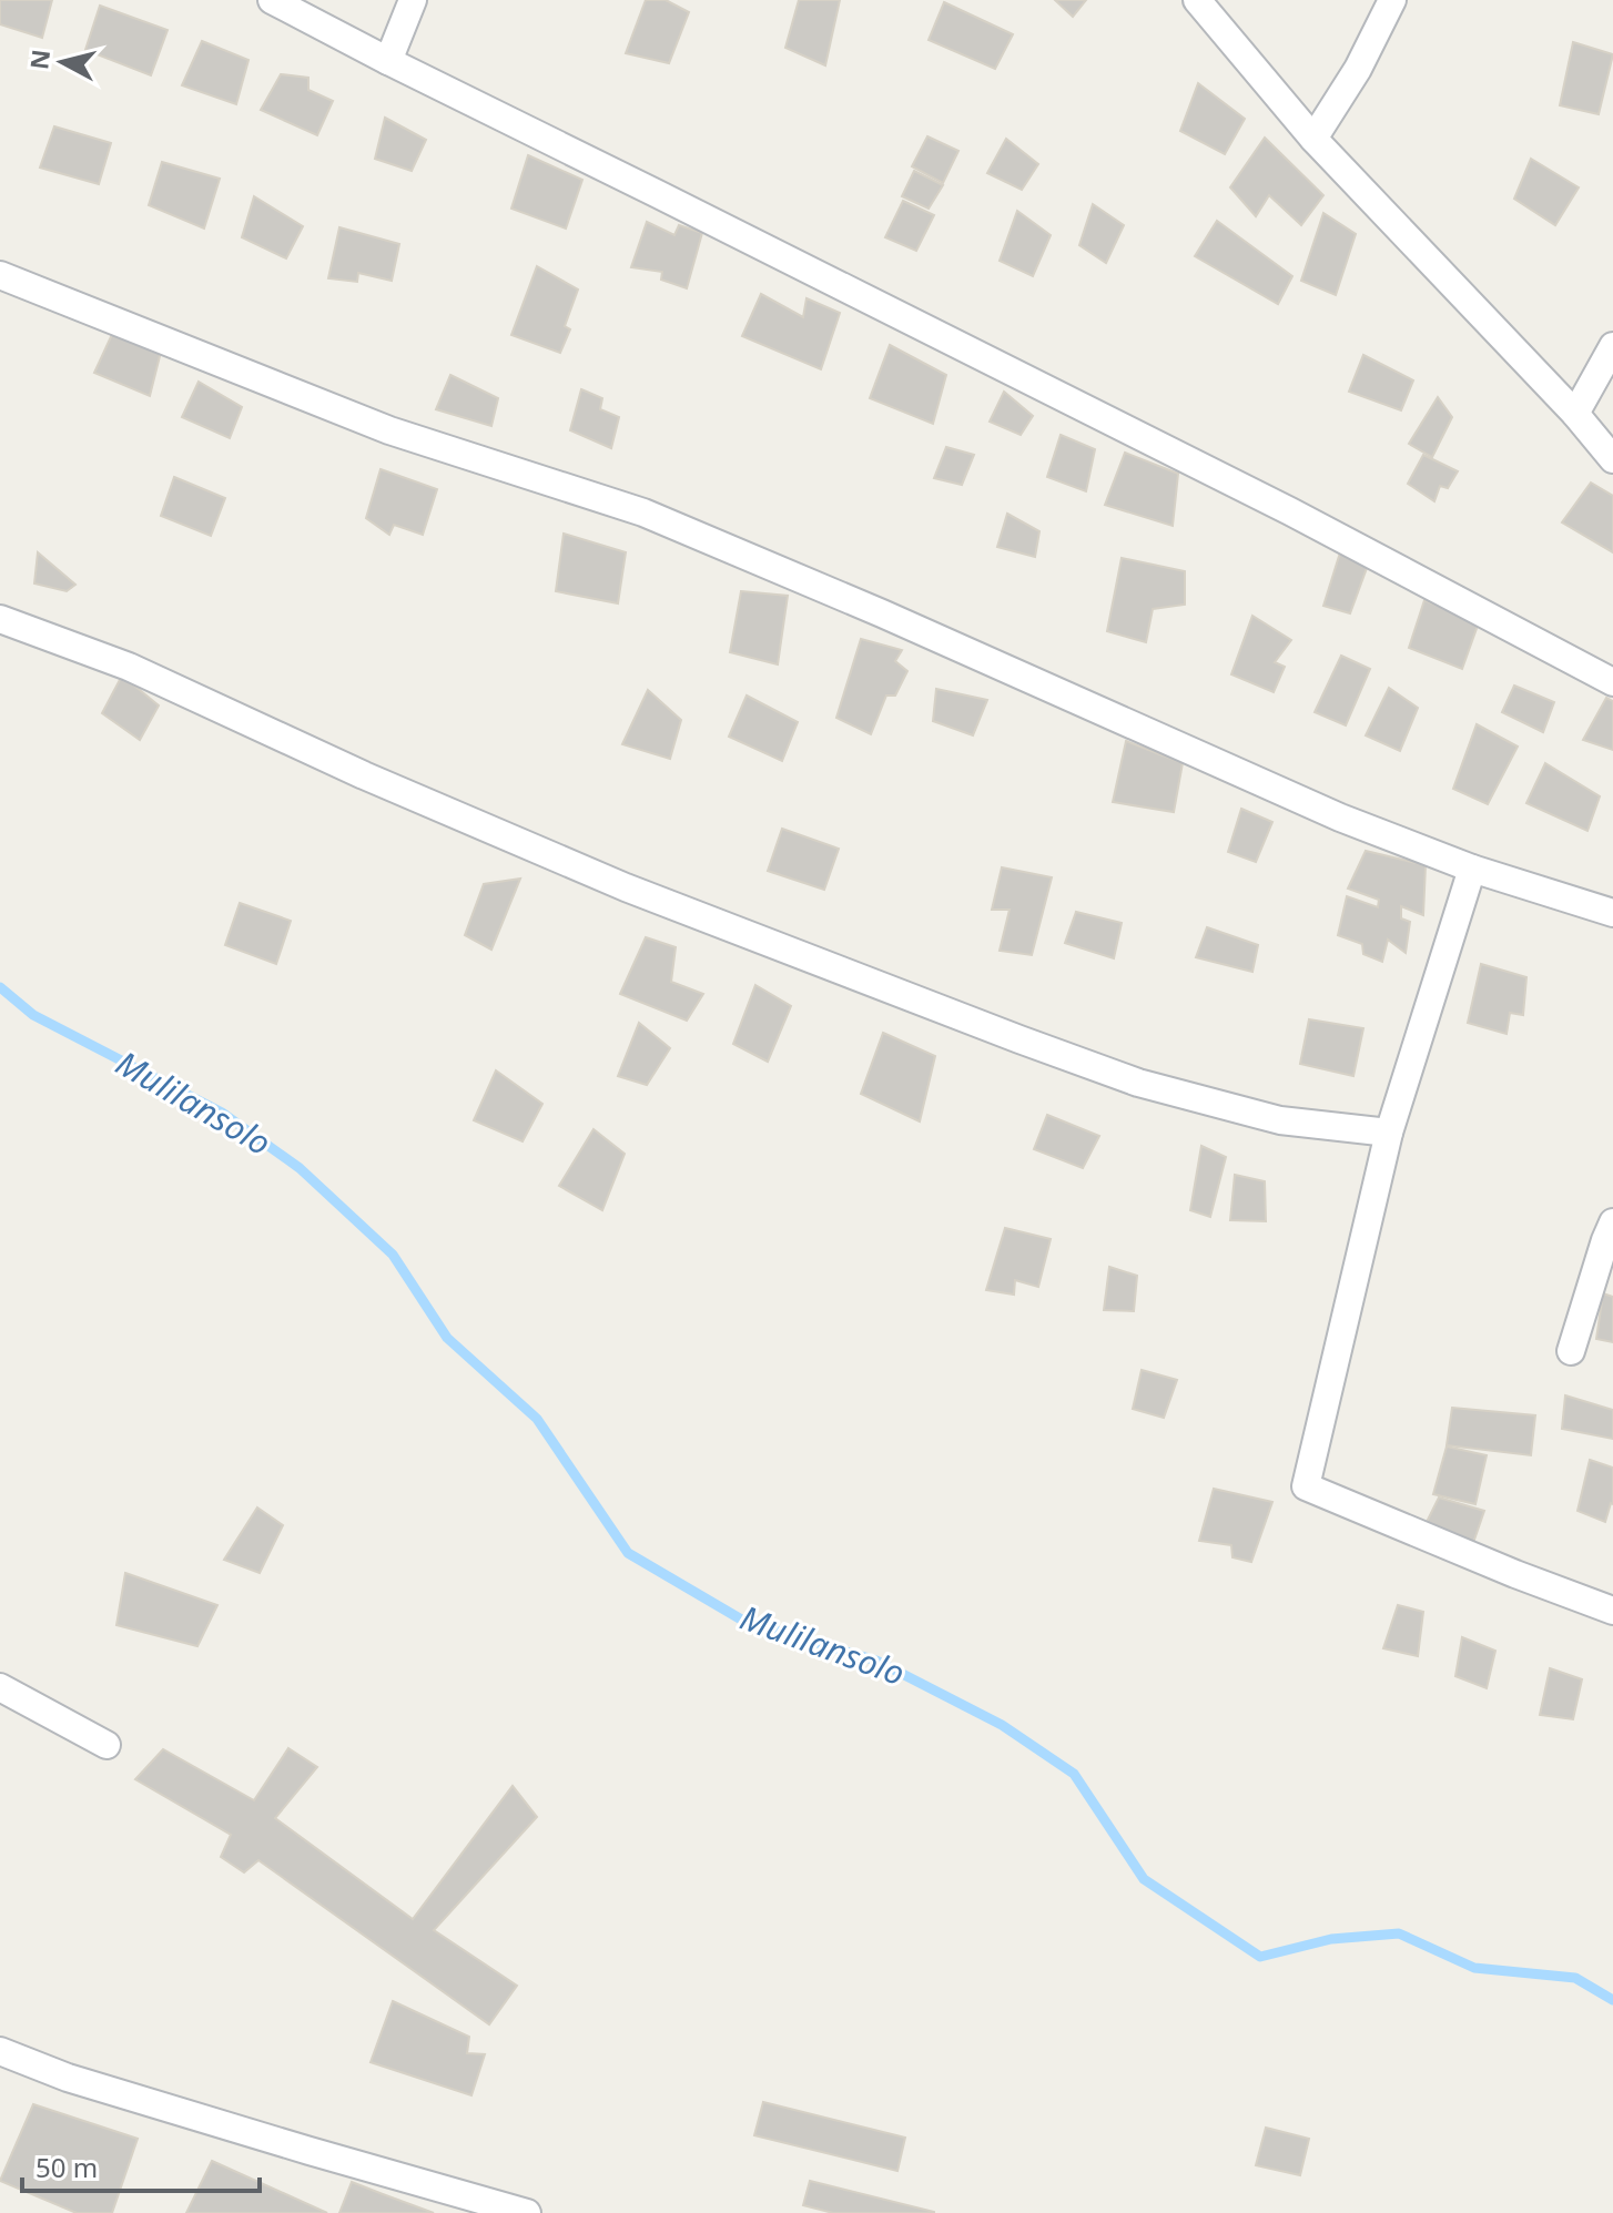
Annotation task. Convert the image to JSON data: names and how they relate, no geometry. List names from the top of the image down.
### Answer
{
  "water": ["Mulilansolo"],
  "scale_bar": "50 m",
  "north": "left"
}
